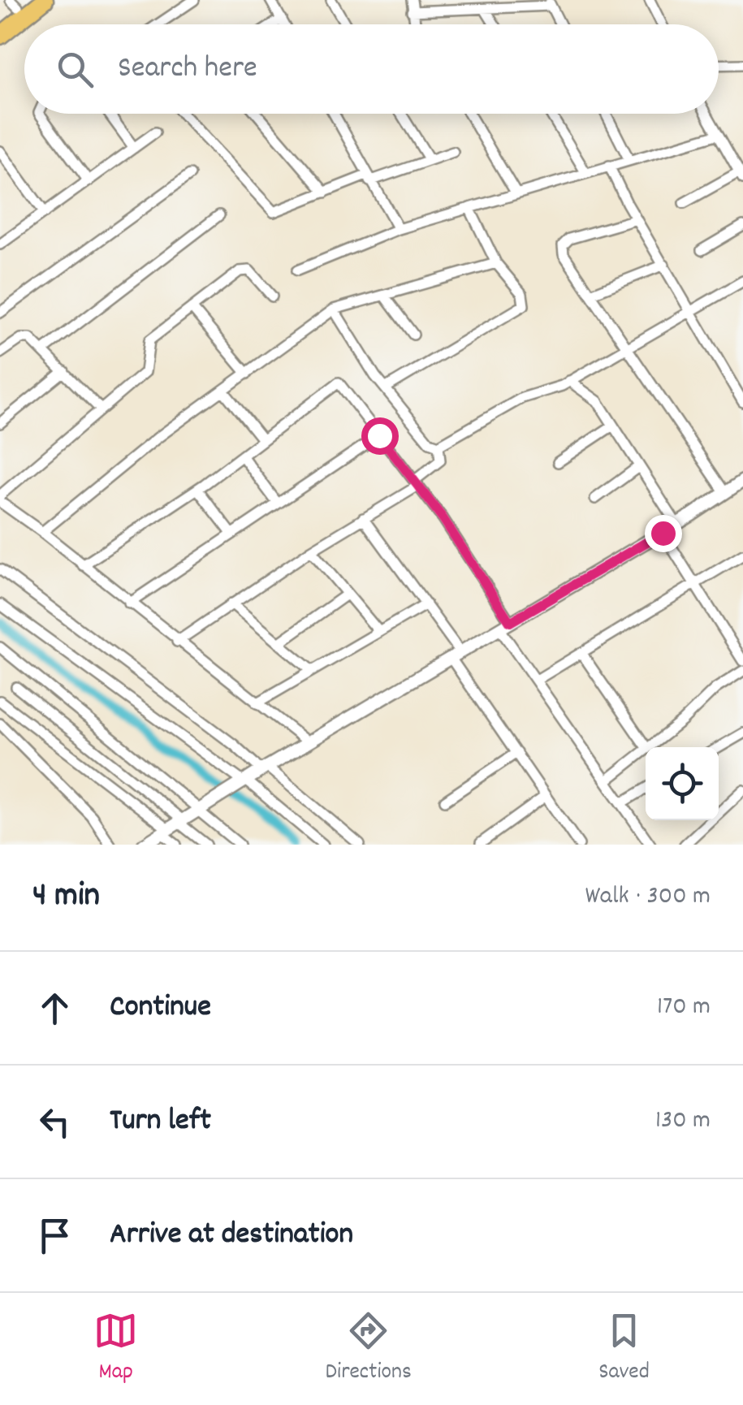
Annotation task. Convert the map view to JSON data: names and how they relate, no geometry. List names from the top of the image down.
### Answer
{
  "page": {
    "search": "Search here",
    "heading": ["4 min", "Walk · 300 m"],
    "list": [
      ["Continue", "170 m"],
      ["Turn left", "130 m"],
      "Arrive at destination"
    ],
    "nav": ["Map", "Directions", "Saved"]
  }
}
